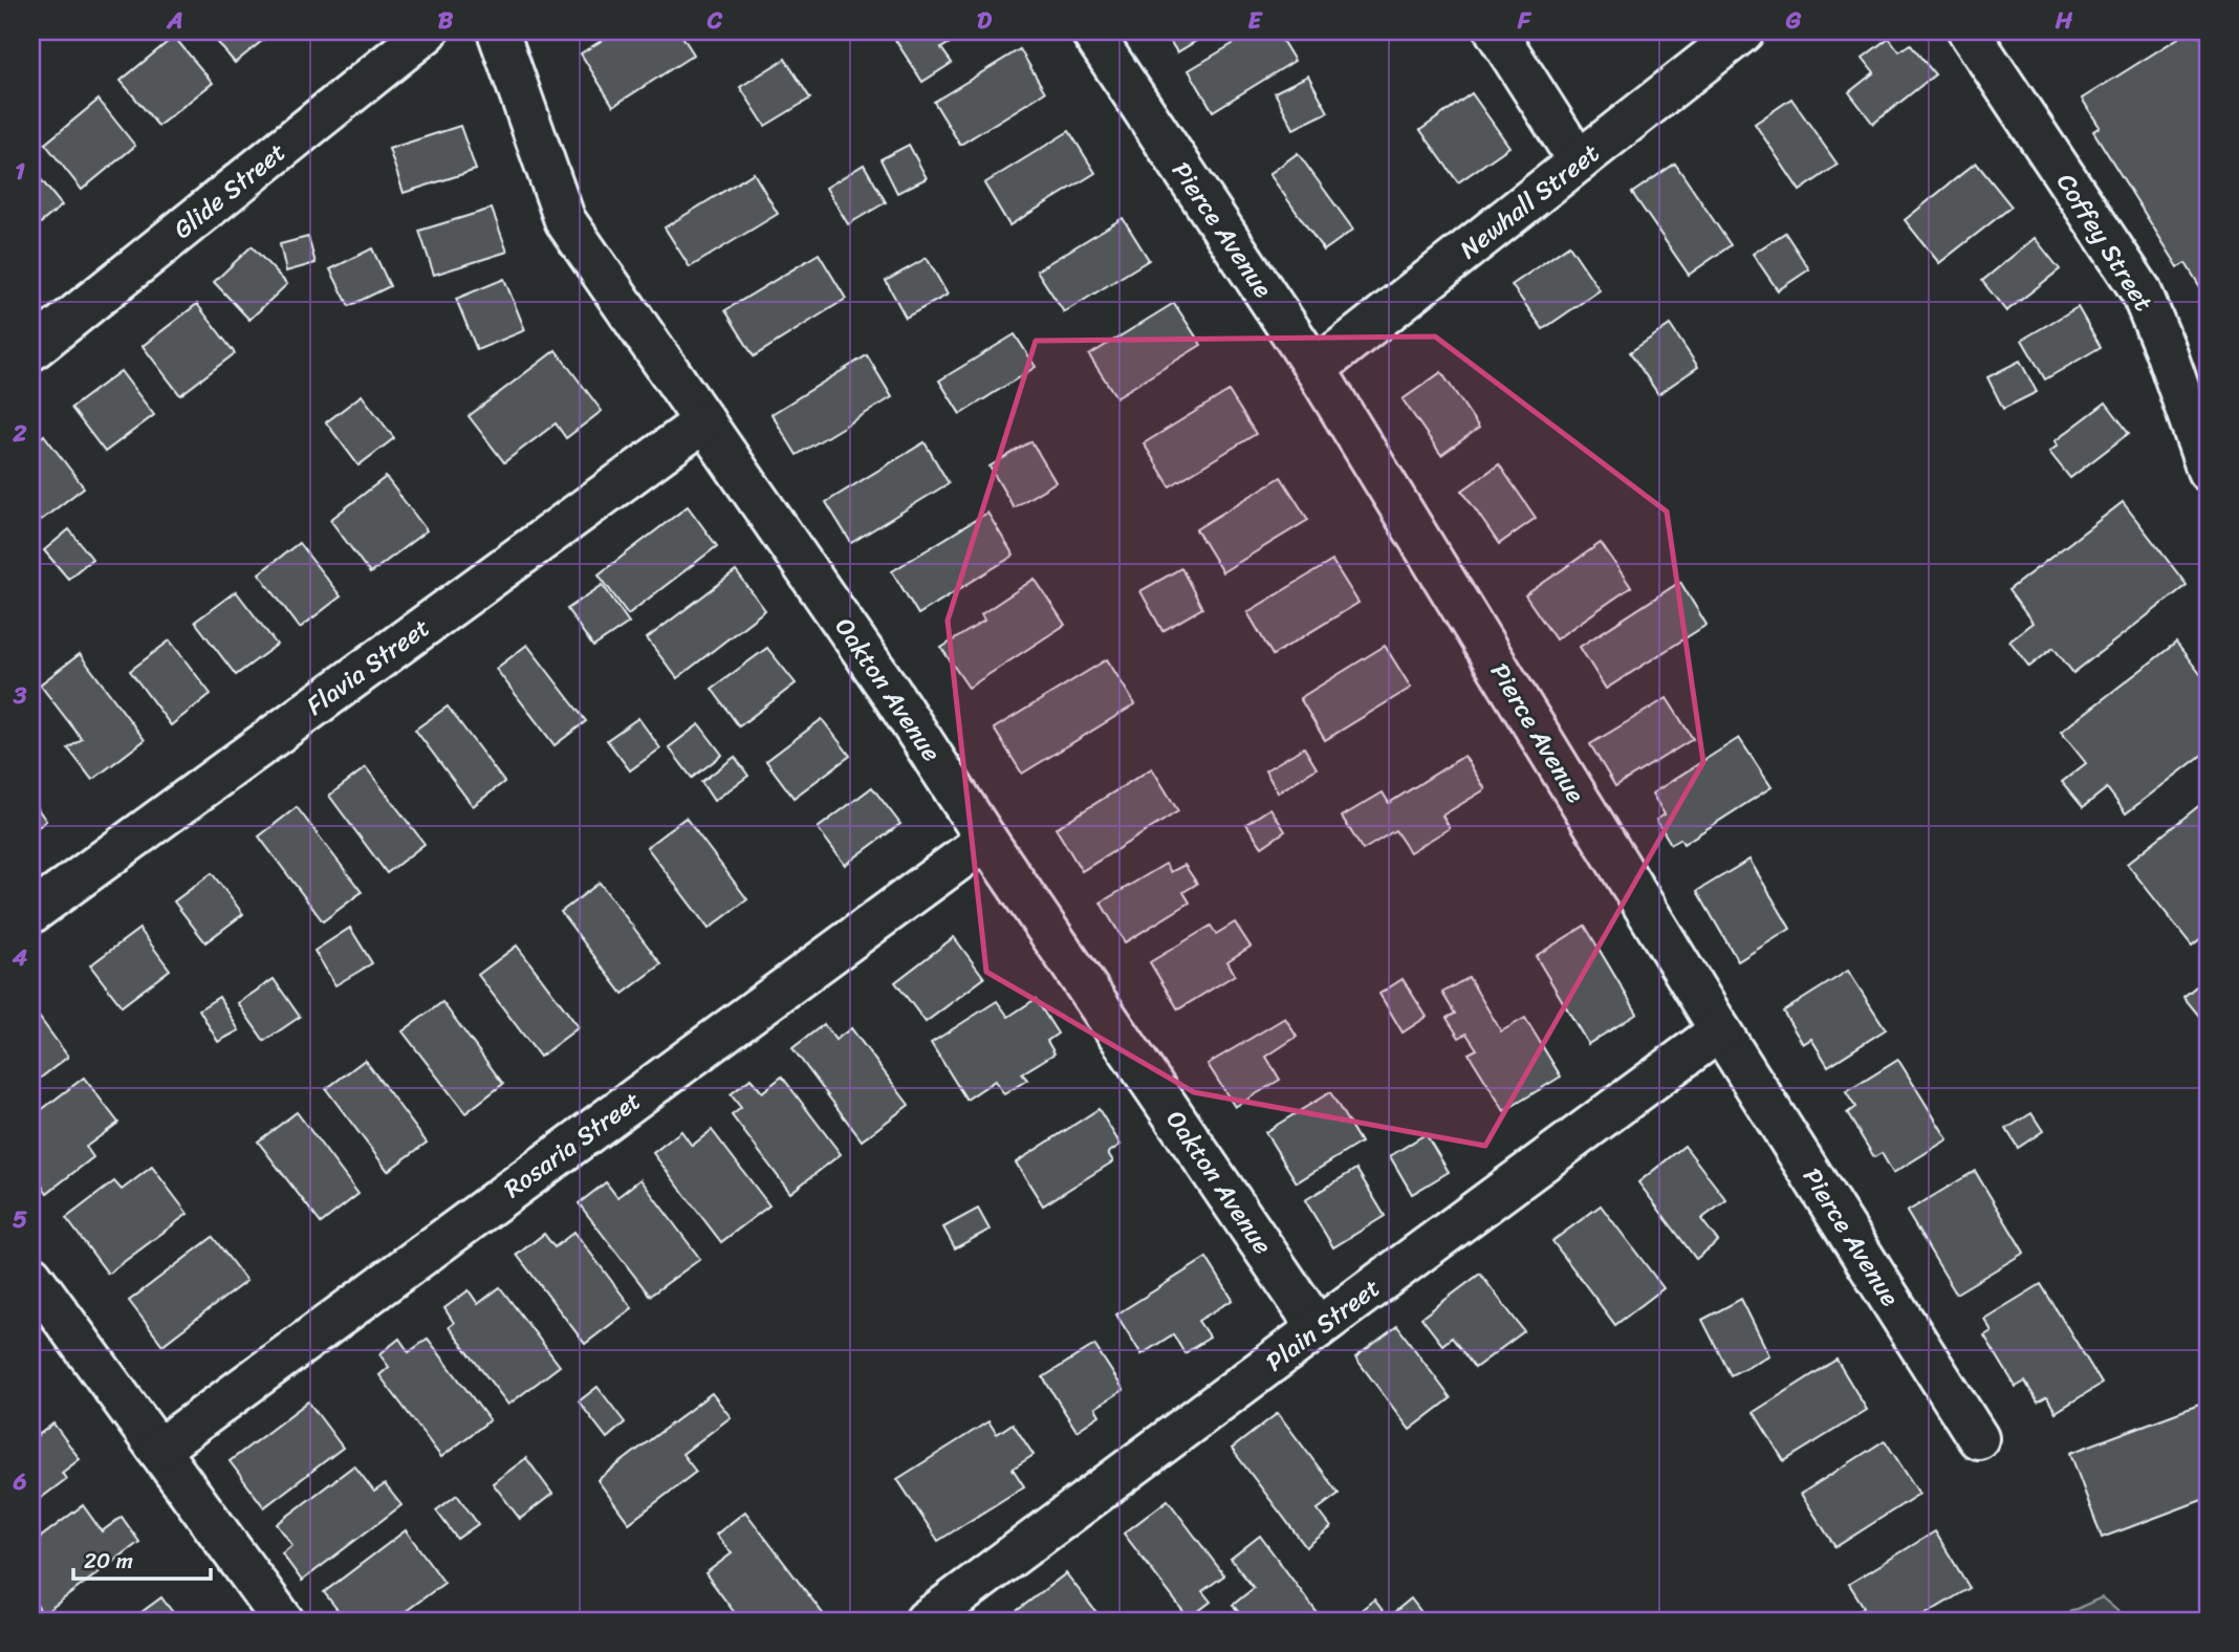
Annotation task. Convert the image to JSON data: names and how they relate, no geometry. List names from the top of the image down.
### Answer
{
  "streets": {
    "street": [
      "Glide Street",
      "Newhall Street",
      "Pierce Avenue",
      "Coffey Street",
      "Flavia Street",
      "Oakton Avenue",
      "Rosaria Street",
      "Plain Street"
    ]
  },
  "crossings": [
    ["Newhall Street", "Pierce Avenue"],
    ["Pierce Avenue", "Plain Street"],
    ["Flavia Street", "Oakton Avenue"],
    ["Oakton Avenue", "Rosaria Street"],
    ["Oakton Avenue", "Plain Street"]
  ],
  "scale_bar": "20 m",
  "grid": {
    "columns": [
      "A",
      "B",
      "C",
      "D",
      "E",
      "F",
      "G",
      "H"
    ],
    "rows": [
      "1",
      "2",
      "3",
      "4",
      "5",
      "6"
    ]
  }
}
